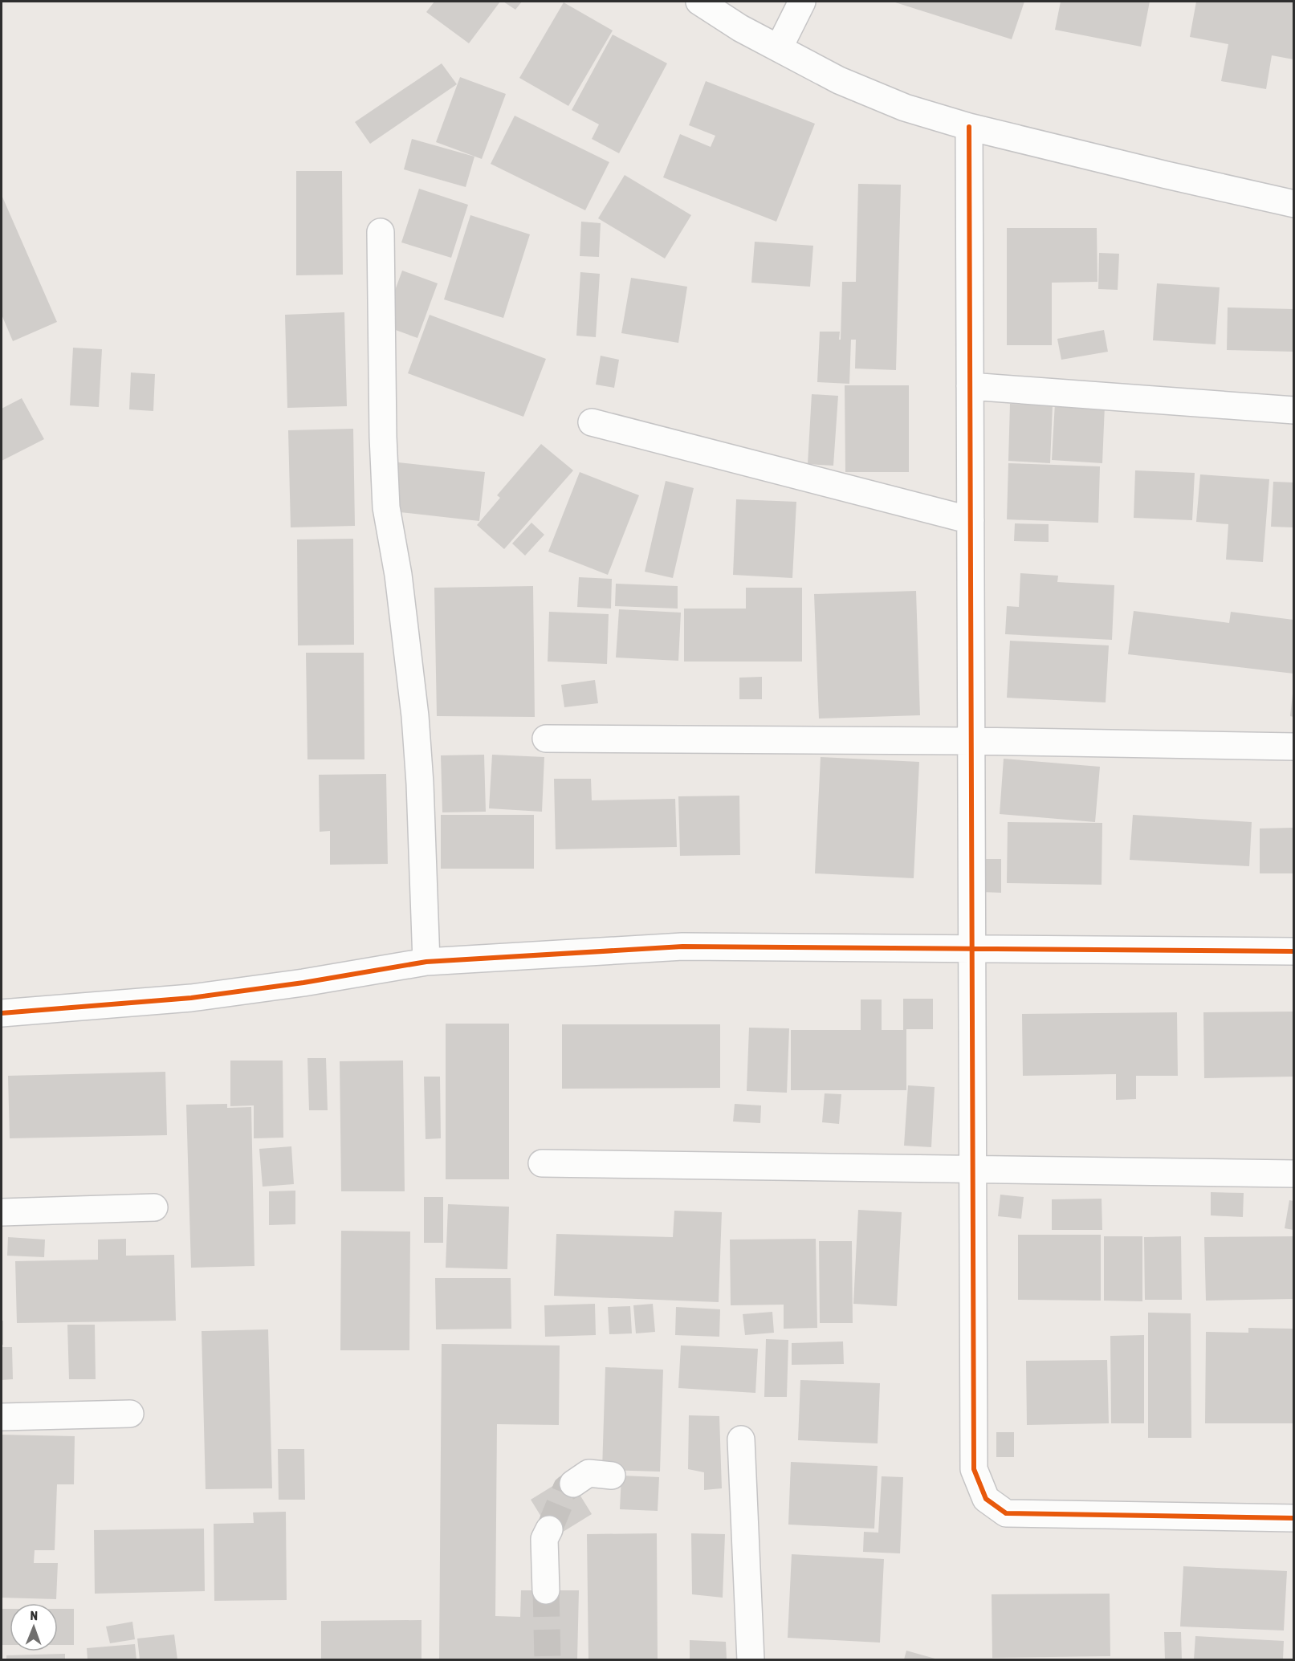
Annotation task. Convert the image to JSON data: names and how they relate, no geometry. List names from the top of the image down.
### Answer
{
  "north": "top"
}
